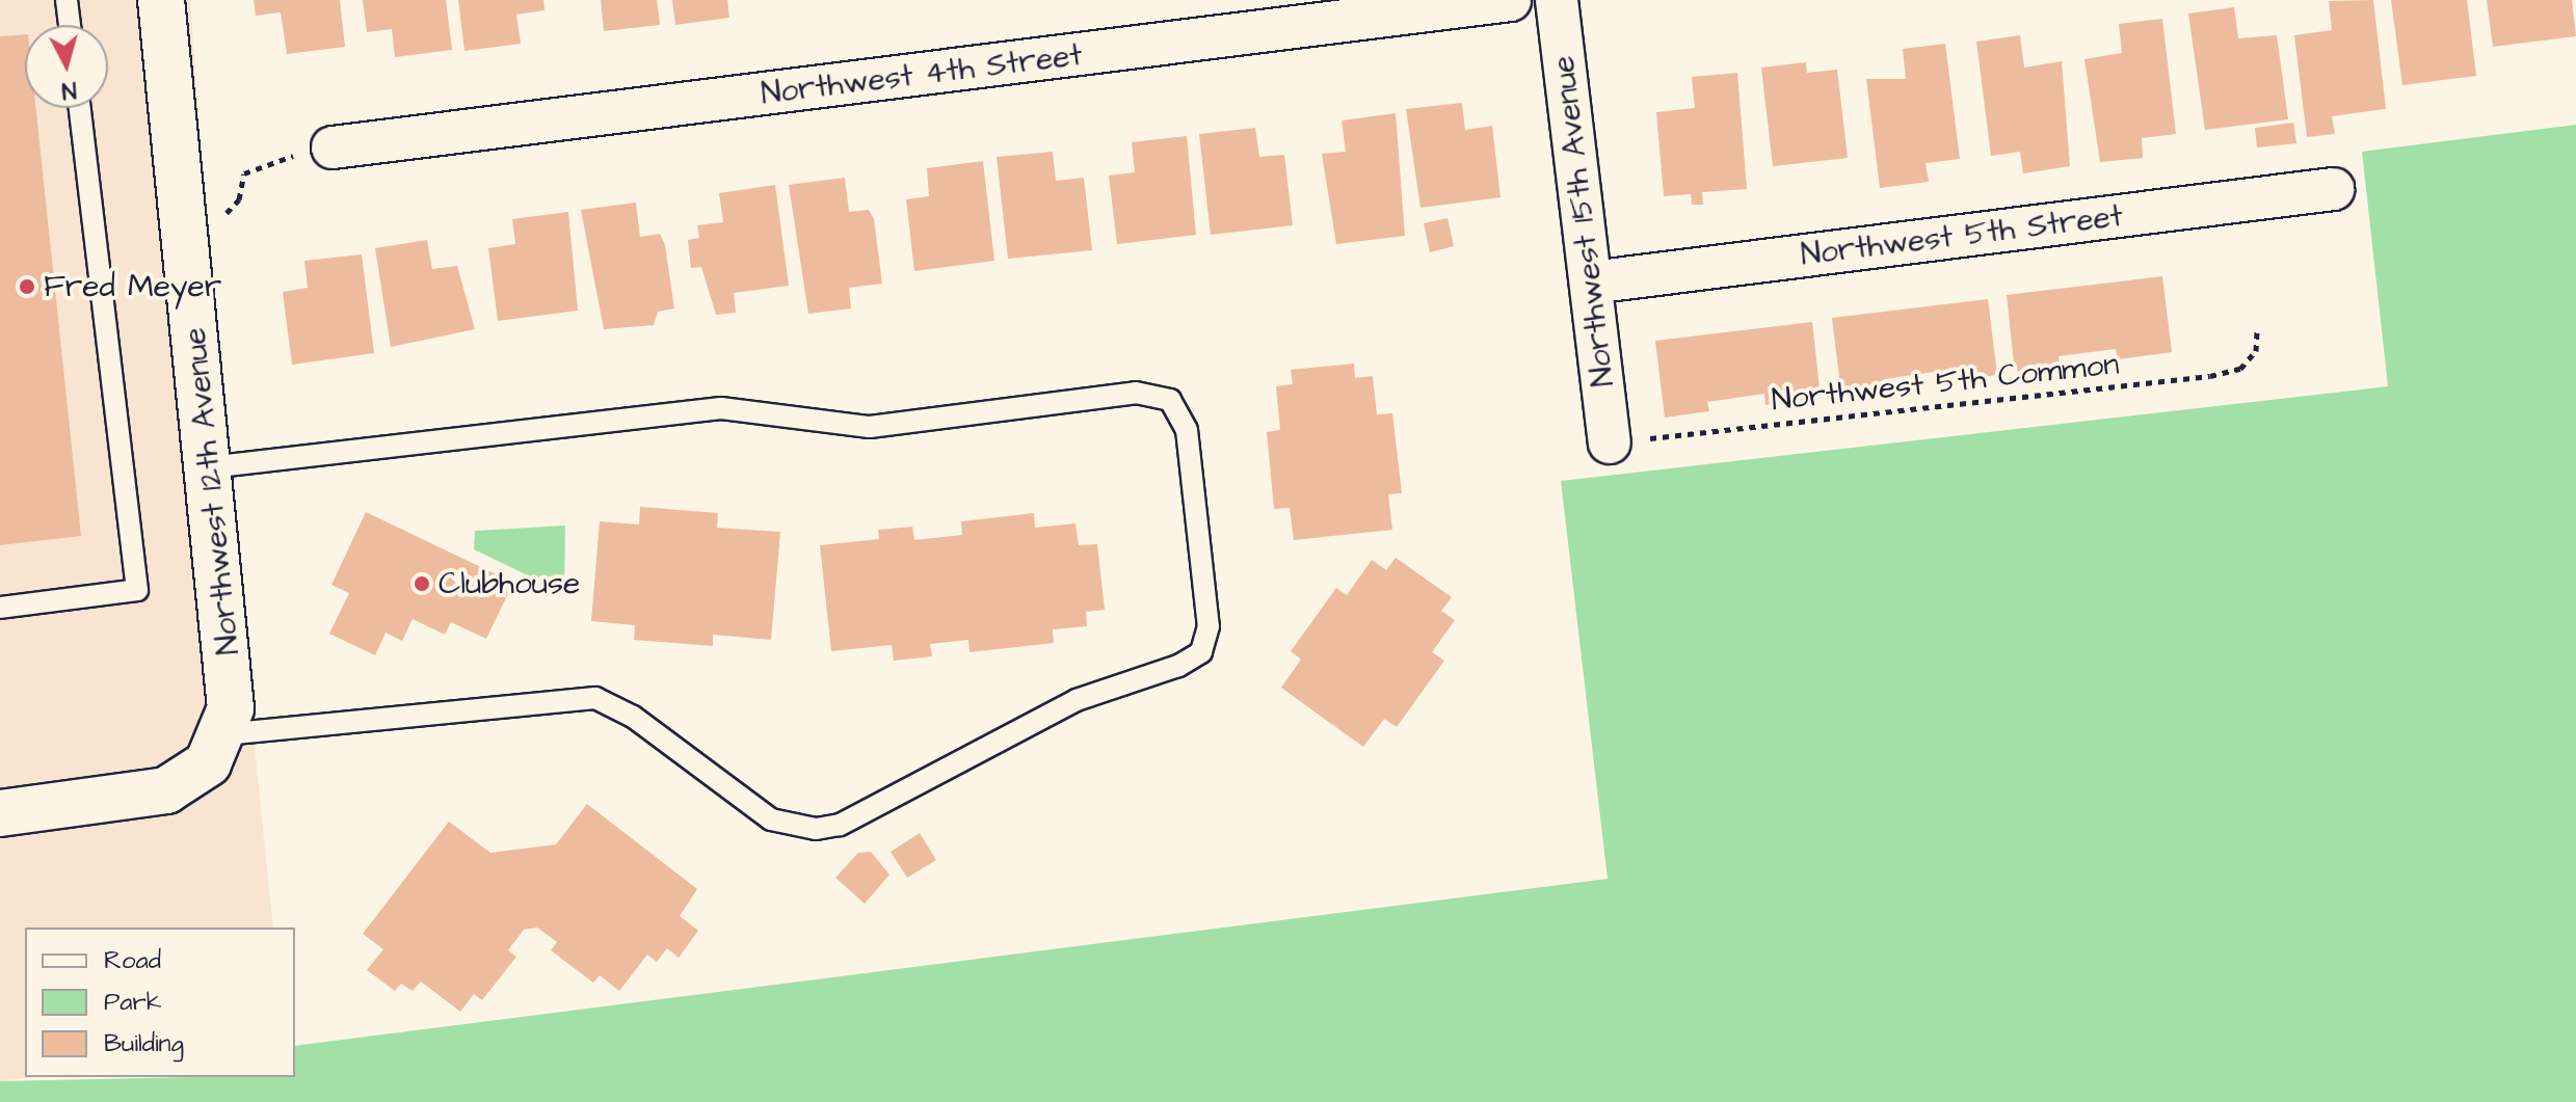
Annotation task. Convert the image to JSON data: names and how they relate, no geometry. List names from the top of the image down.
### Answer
{
  "streets": {
    "street": [
      "Northwest 4th Street",
      "Northwest 15th Avenue",
      "Northwest 5th Street",
      "Northwest 12th Avenue"
    ],
    "path": ["Northwest 5th Common"]
  },
  "crossings": [
    ["Northwest 15th Avenue", "Northwest 5th Street"],
    ["Northwest 15th Avenue", "Northwest 5th Common"]
  ],
  "places": ["Fred Meyer", "Clubhouse"],
  "legend": ["Road", "Park", "Building"],
  "north": "bottom"
}
